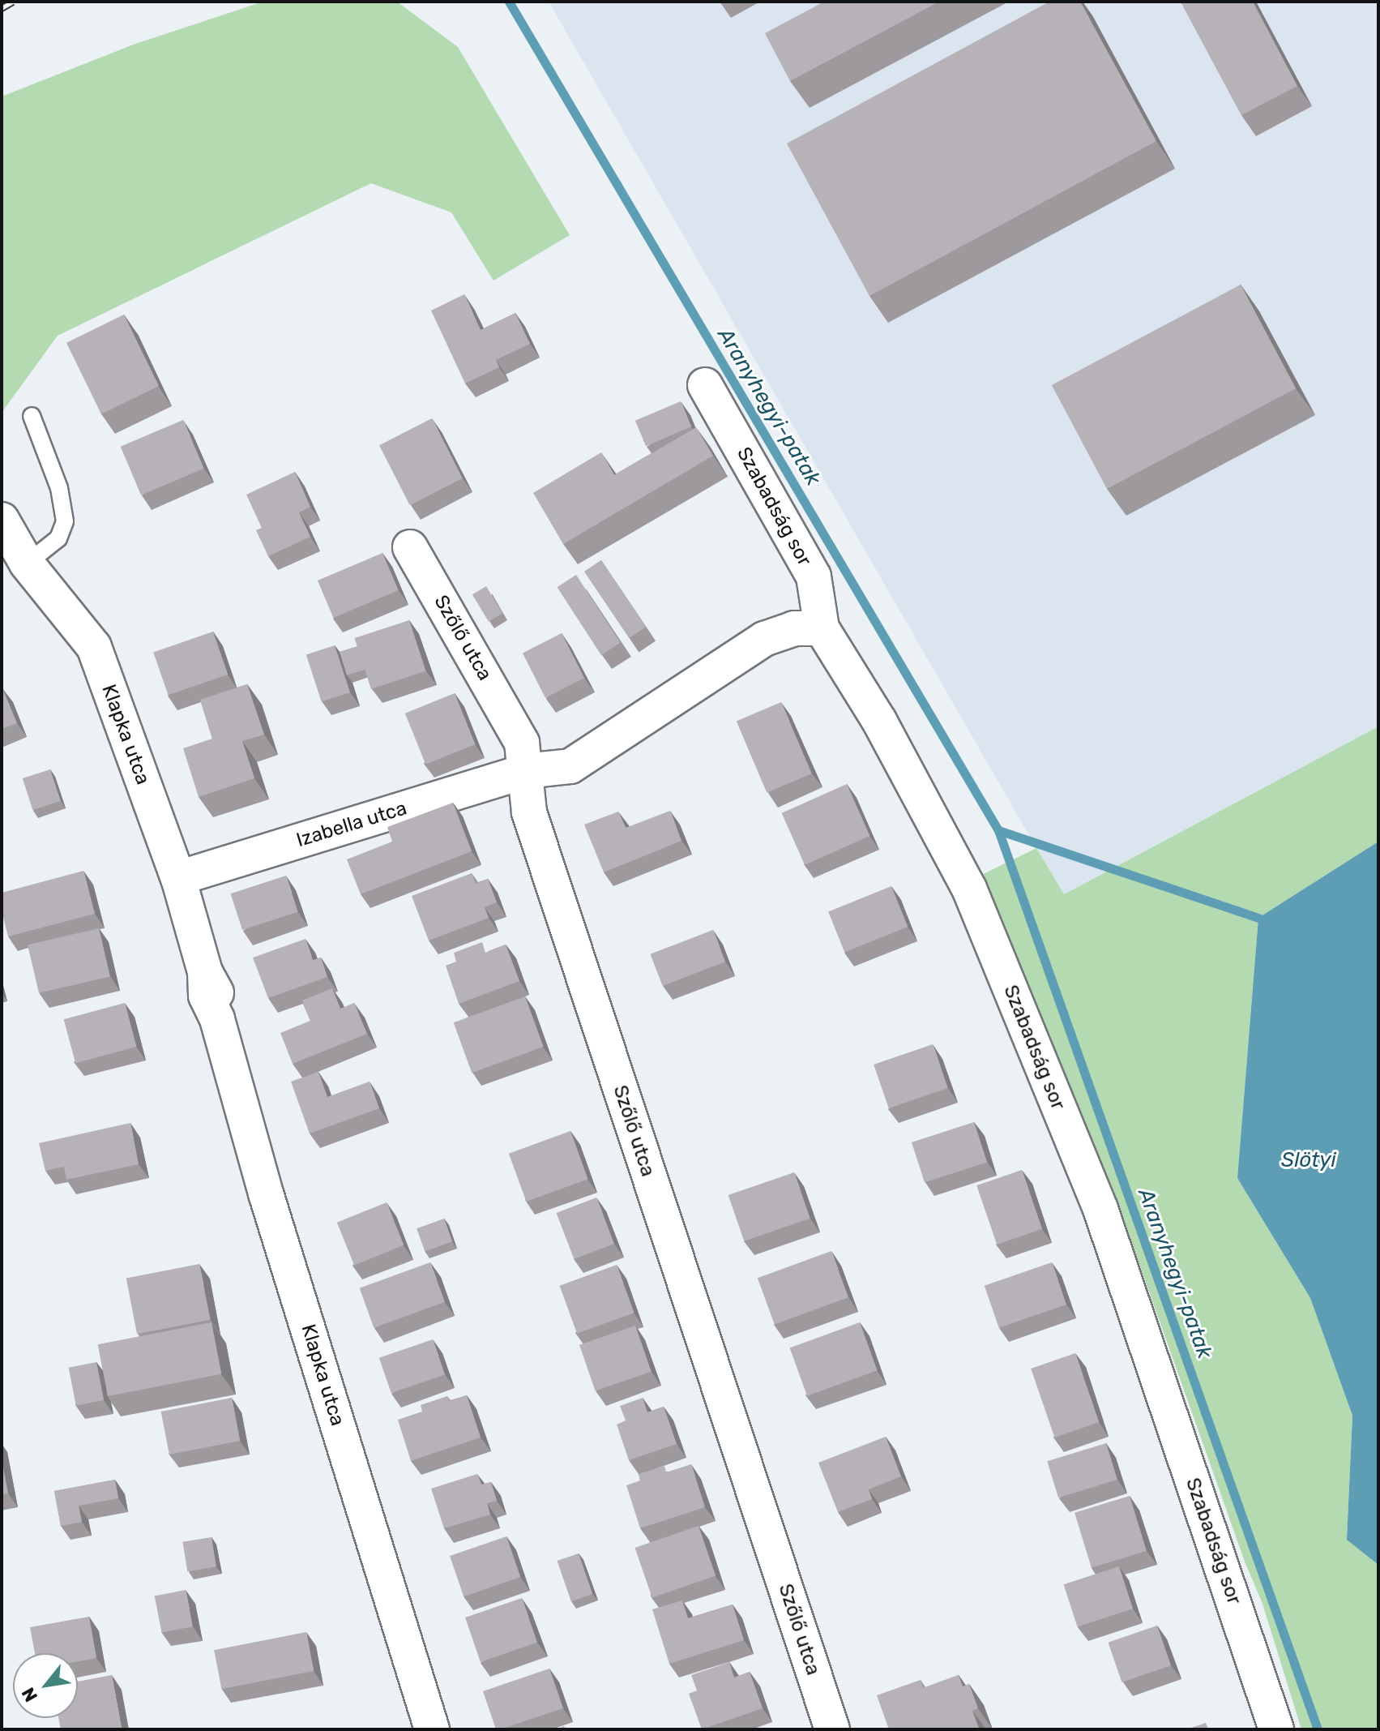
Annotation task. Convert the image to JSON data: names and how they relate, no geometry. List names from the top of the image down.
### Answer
{
  "streets": {
    "street": [
      "Szabadság sor",
      "Szőlő utca",
      "Klapka utca",
      "Izabella utca"
    ]
  },
  "crossings": [
    ["Szabadság sor", "Izabella utca"],
    ["Szőlő utca", "Izabella utca"],
    ["Klapka utca", "Izabella utca"]
  ],
  "water": ["Aranyhegyi-patak", "Slötyi"],
  "north": "bottom left"
}
